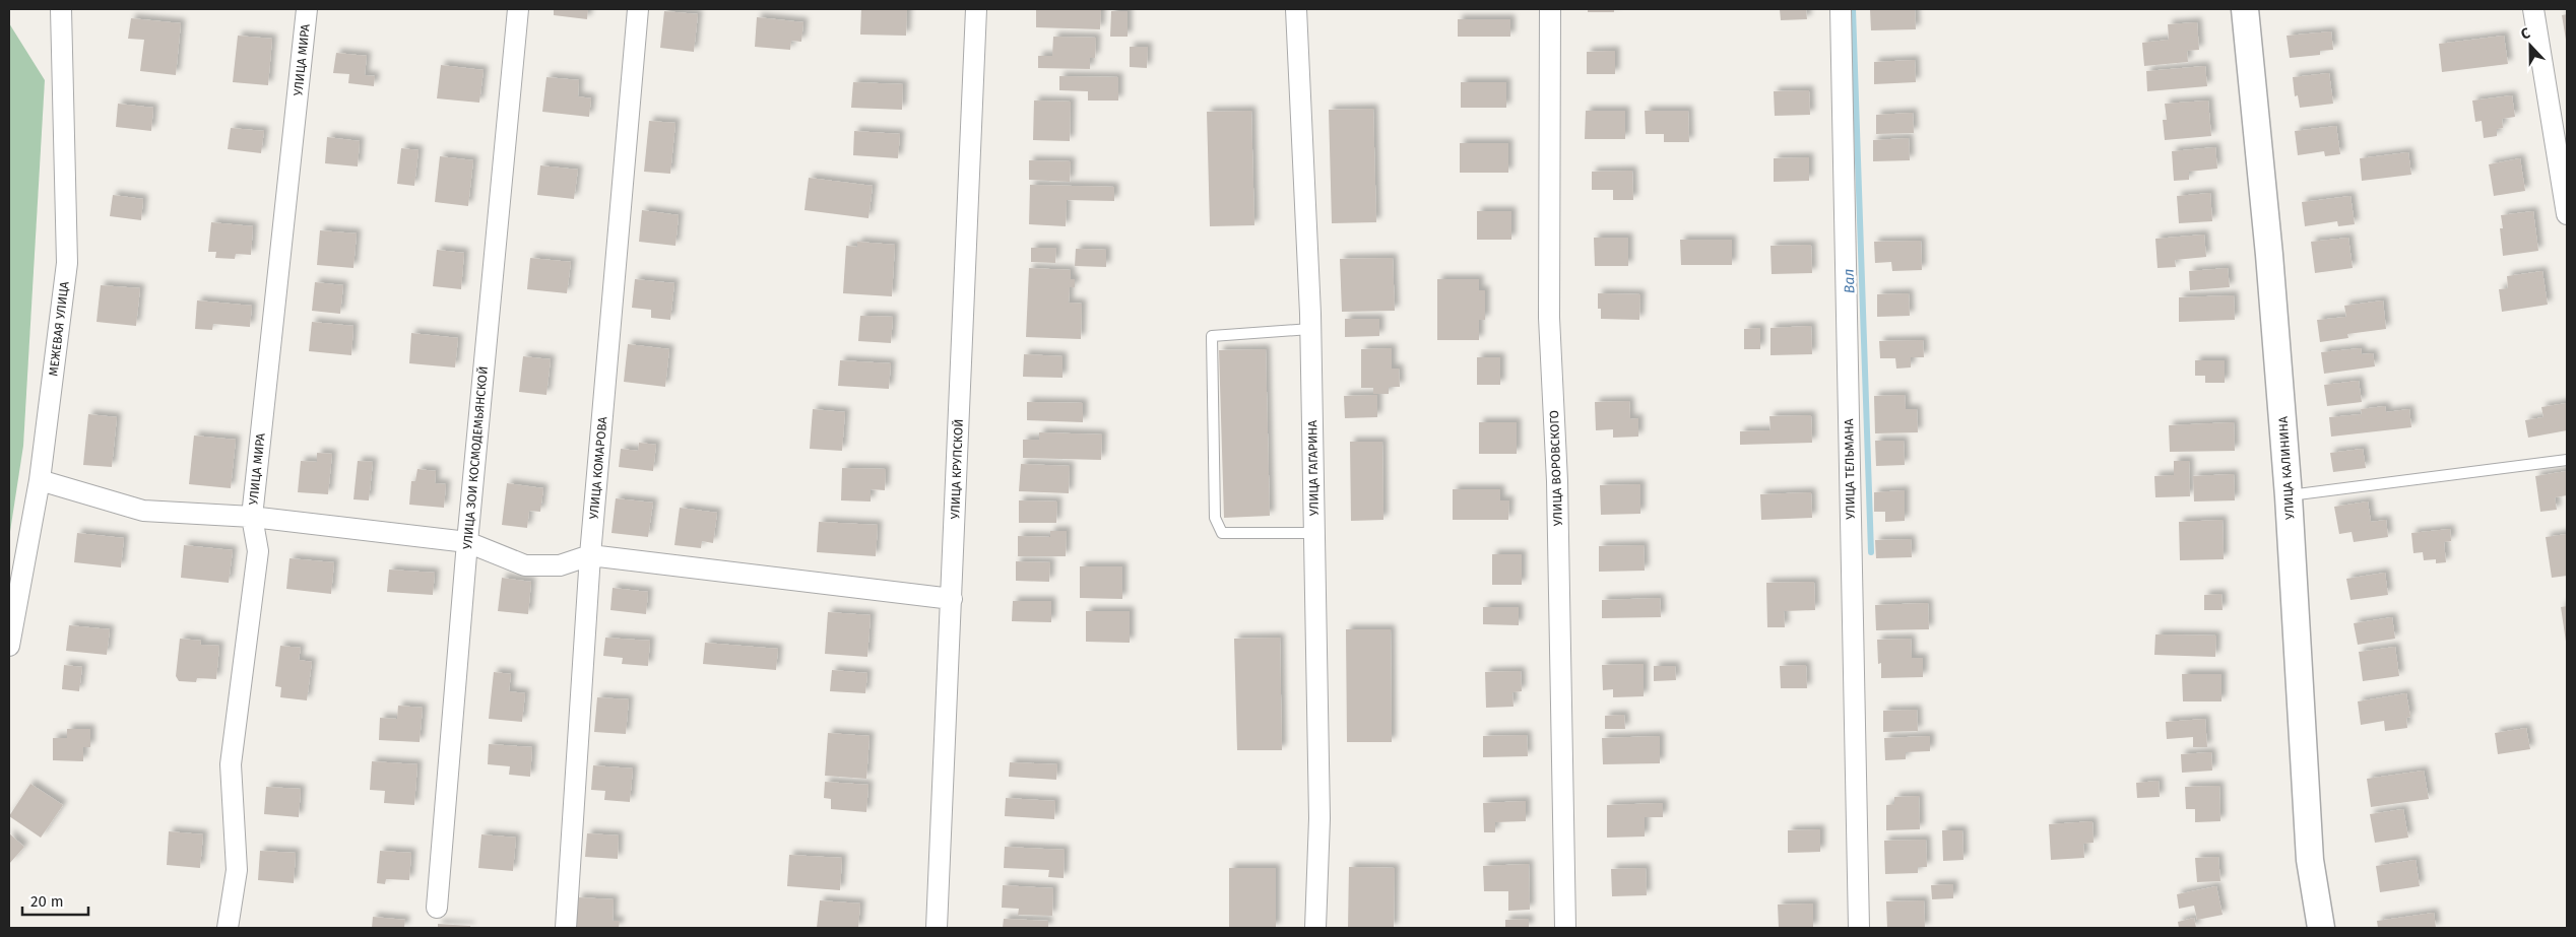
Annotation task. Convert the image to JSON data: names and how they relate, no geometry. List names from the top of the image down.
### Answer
{
  "streets": {
    "street": [
      "УЛИЦА МИРА",
      "МЕЖЕВАЯ УЛИЦА",
      "УЛИЦА ЗОИ КОСМОДЕМЬЯНСКОЙ",
      "УЛИЦА КОМАРОВА",
      "УЛИЦА ГАГАРИНА",
      "УЛИЦА ВОРОВСКОГО",
      "УЛИЦА КАЛИНИНА",
      "УЛИЦА КРУПСКОЙ",
      "УЛИЦА ТЕЛЬМАНА"
    ]
  },
  "water": ["Вал"],
  "scale_bar": "20 m",
  "north": "top"
}
